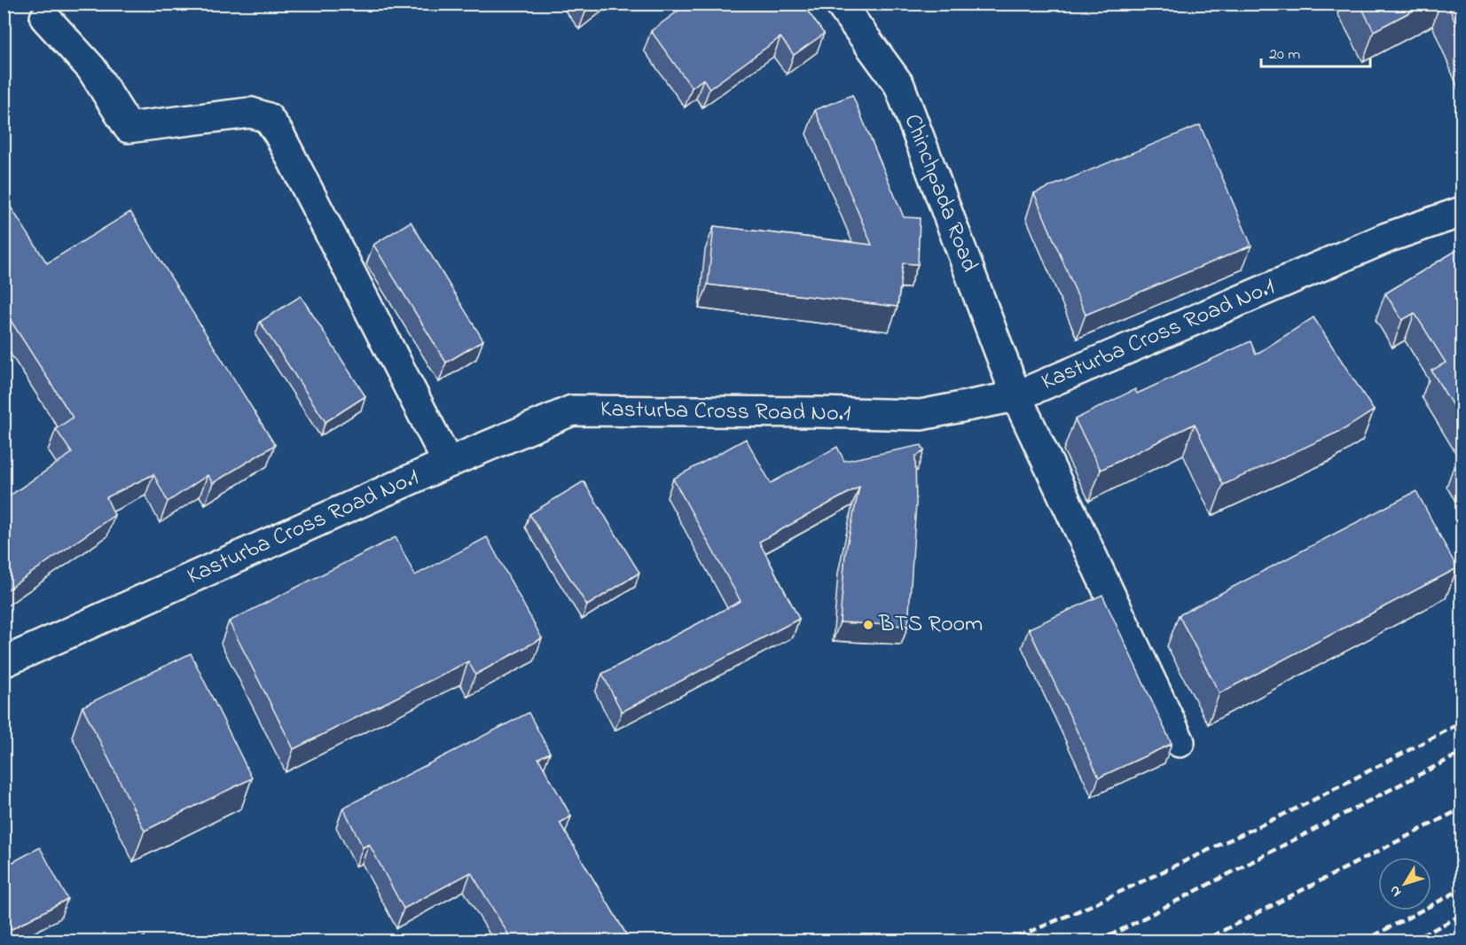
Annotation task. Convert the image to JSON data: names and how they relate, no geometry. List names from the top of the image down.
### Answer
{
  "streets": {
    "street": ["Chinchpada Road", "Kasturba Cross Road No.1"]
  },
  "crossings": [
    ["Chinchpada Road", "Kasturba Cross Road No.1"]
  ],
  "places": ["BTS Room"],
  "scale_bar": "20 m",
  "north": "bottom left"
}
